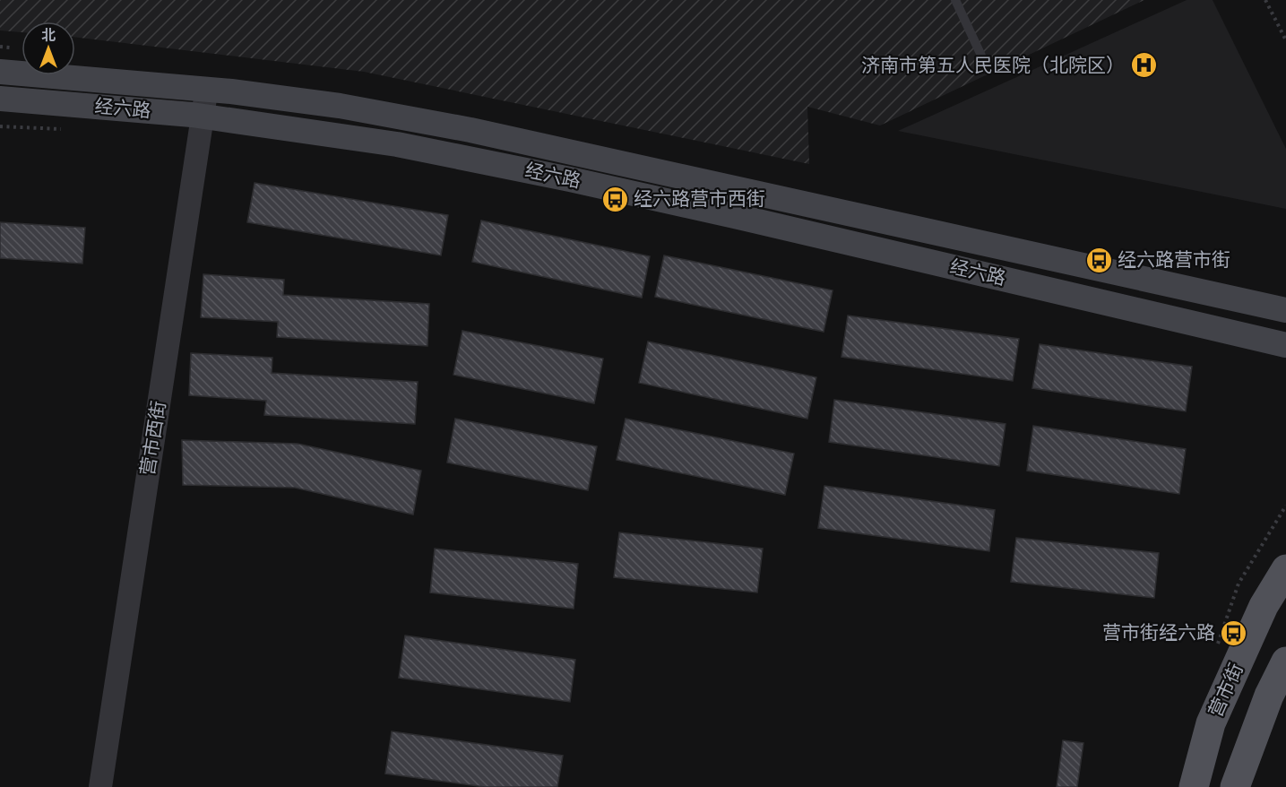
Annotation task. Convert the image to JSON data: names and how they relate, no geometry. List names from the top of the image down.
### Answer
{
  "streets": {
    "main road": ["经六路", "营市街"],
    "street": ["营市西街"]
  },
  "crossings": [
    ["经六路", "营市西街"]
  ],
  "places": {
    "hospital": ["济南市第五人民医院（北院区）"],
    "bus stop": ["经六路营市西街", "经六路营市街", "营市街经六路"]
  },
  "north": "top"
}
